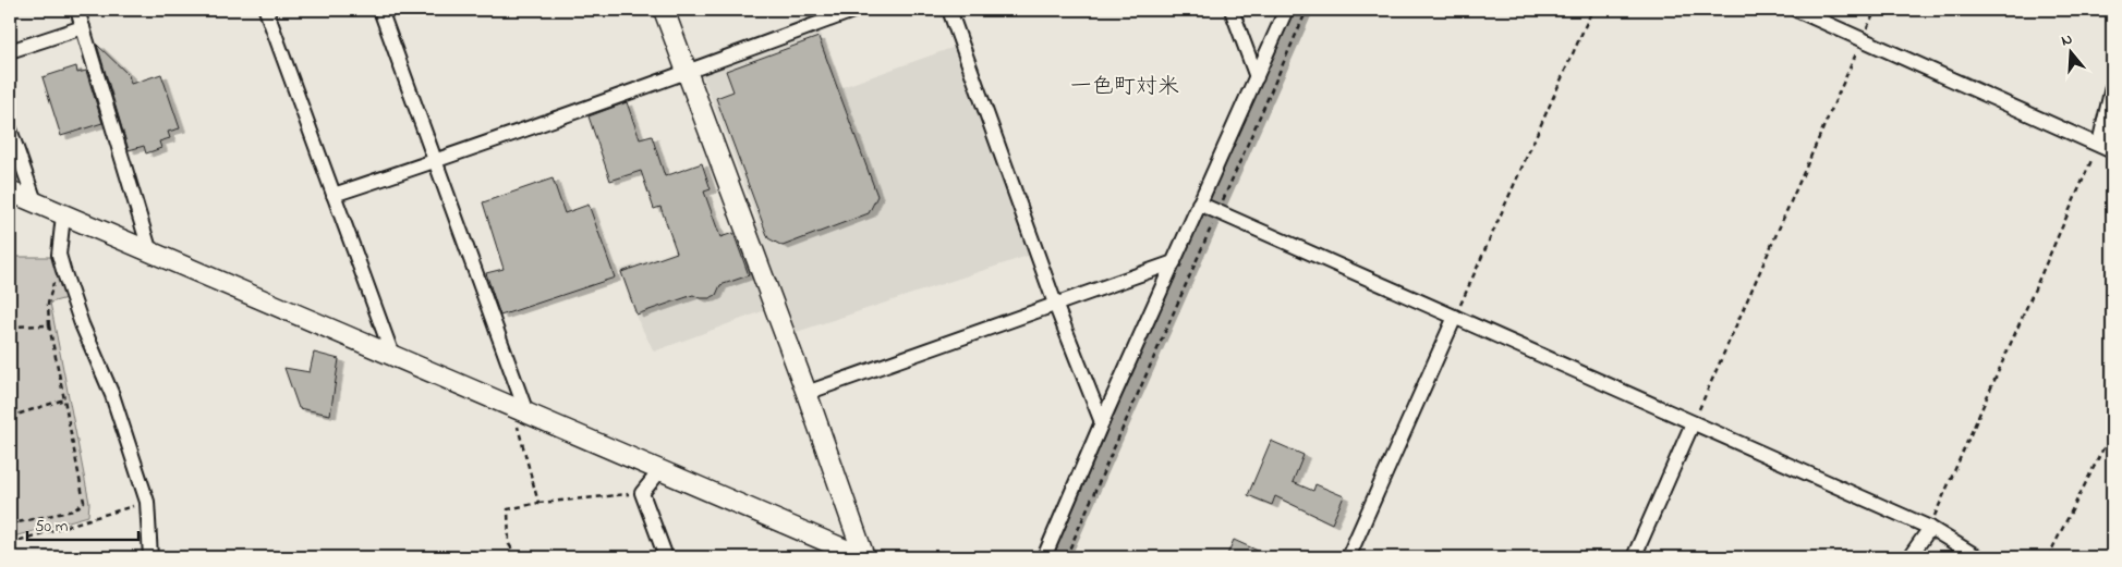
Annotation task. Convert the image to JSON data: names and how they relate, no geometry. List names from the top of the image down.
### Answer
{
  "districts": ["一色町対米"],
  "scale_bar": "50 m",
  "north": "top"
}
